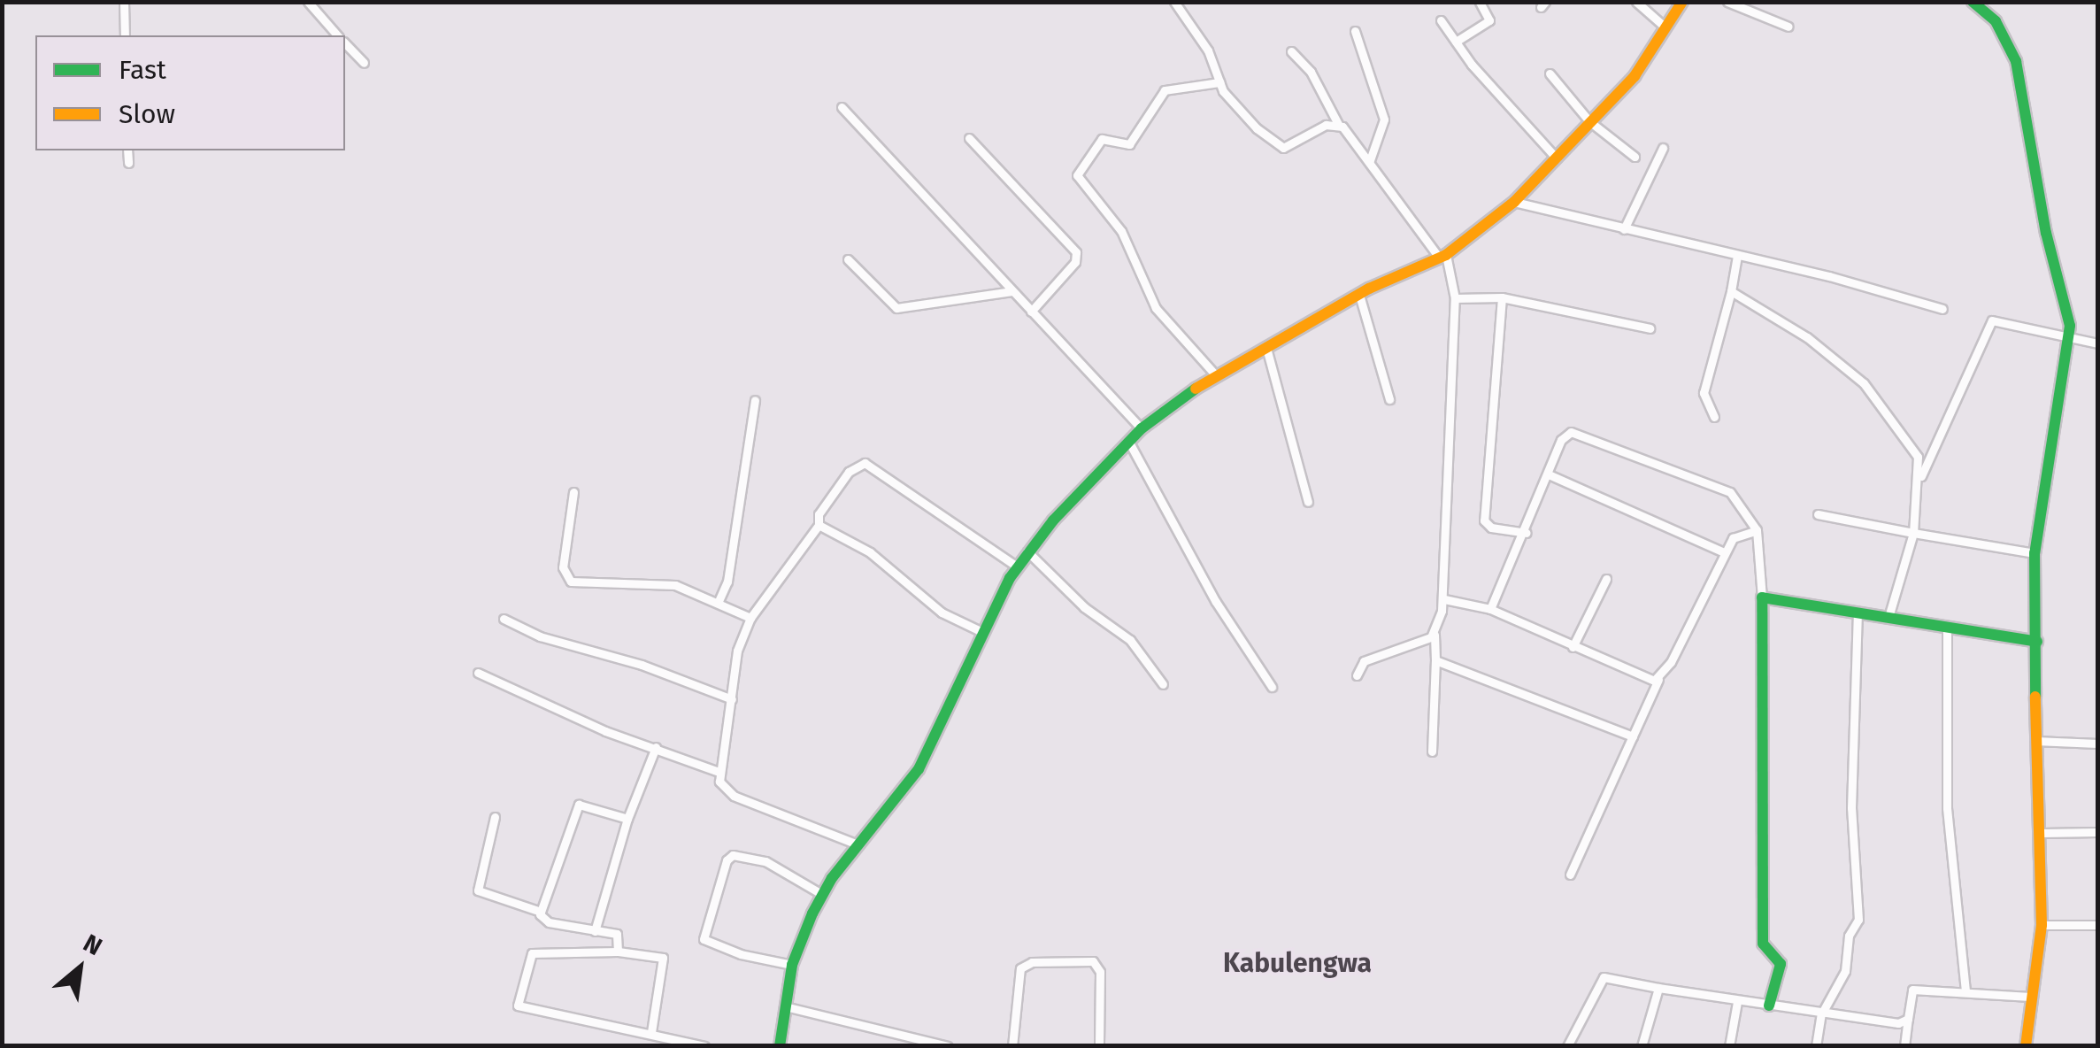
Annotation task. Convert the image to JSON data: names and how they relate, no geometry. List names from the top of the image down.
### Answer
{
  "districts": ["Kabulengwa"],
  "legend": ["Fast", "Slow"],
  "north": "top right"
}
